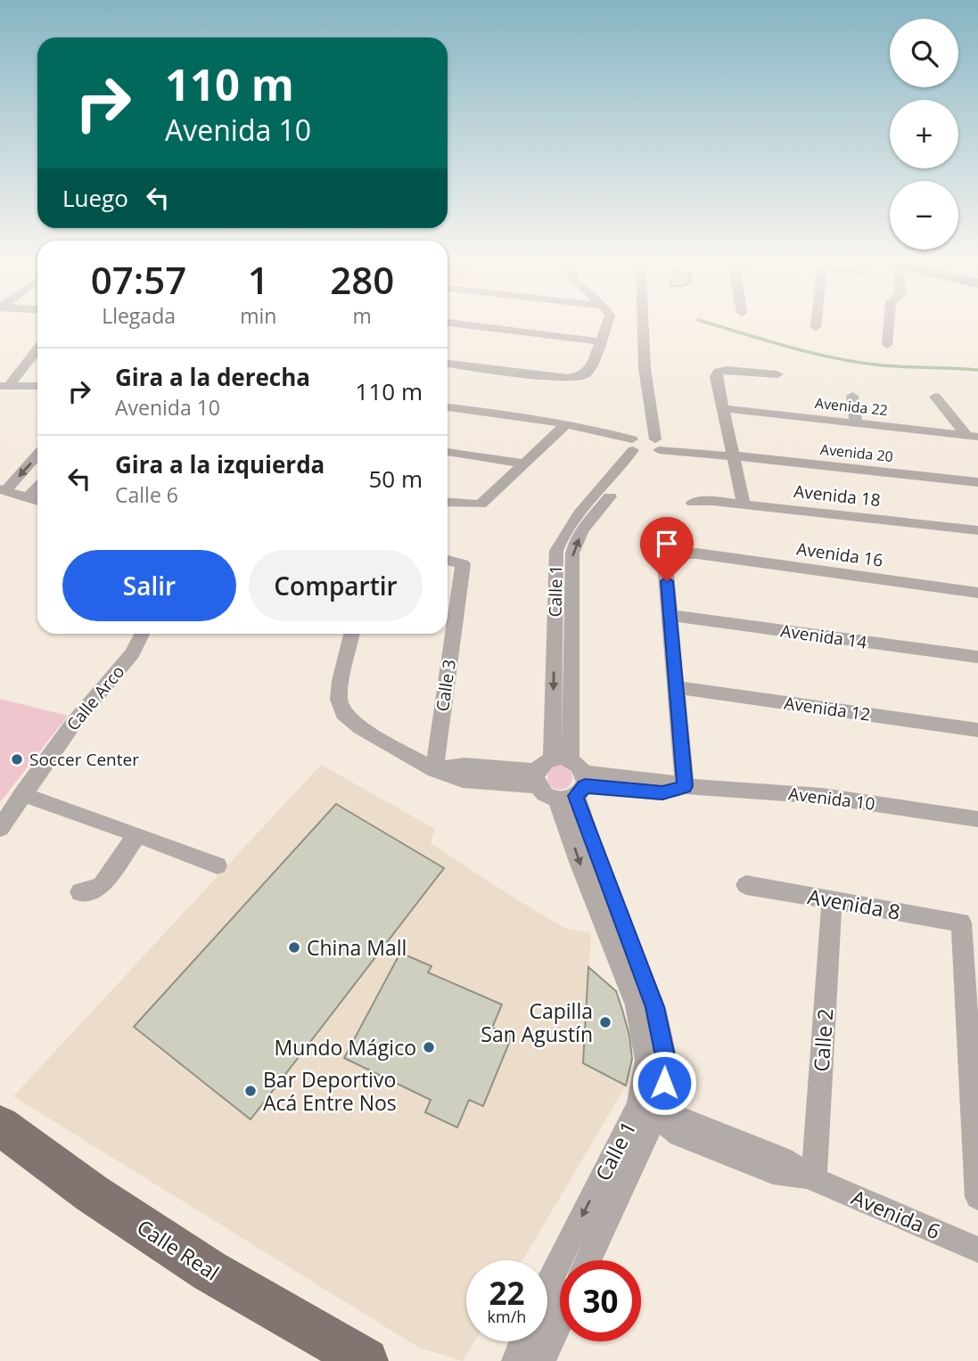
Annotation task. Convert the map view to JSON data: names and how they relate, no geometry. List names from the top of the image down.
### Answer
{
  "streets": {
    "main road": ["Calle Real"],
    "street": [
      "Avenida 22",
      "Avenida 20",
      "Avenida 18",
      "Avenida 16",
      "Calle 1",
      "Avenida 14",
      "Calle 3",
      "Calle Arco",
      "Avenida 12",
      "Avenida 10",
      "Avenida 8",
      "Calle 2",
      "Avenida 6"
    ]
  },
  "crossings": [
    ["Avenida 20", "Calle 1"],
    ["Avenida 16", "Avenida 14"],
    ["Calle 1", "Avenida 10"],
    ["Calle 1", "Avenida 6"],
    ["Avenida 8", "Calle 2"],
    ["Calle 2", "Avenida 6"]
  ],
  "places": [
    "Soccer Center",
    "China Mall",
    "Capilla San Agustín",
    "Mundo Mágico",
    "Bar Deportivo Acá Entre Nos"
  ],
  "page": {
    "map_buttons": ["+", "−"],
    "turn": ["110 m", "Avenida 10"],
    "then": "Luego",
    "eta": [
      "07:57",
      "Llegada",
      "1",
      "min",
      "280",
      "m"
    ],
    "list": [
      {
        "name": "Gira a la derecha",
        "note": "Avenida 10",
        "value": "110 m"
      },
      {
        "name": "Gira a la izquierda",
        "note": "Calle 6",
        "value": "50 m"
      }
    ],
    "buttons": ["Salir", "Compartir"],
    "speed": "22 km/h",
    "limit": "30"
  }
}
